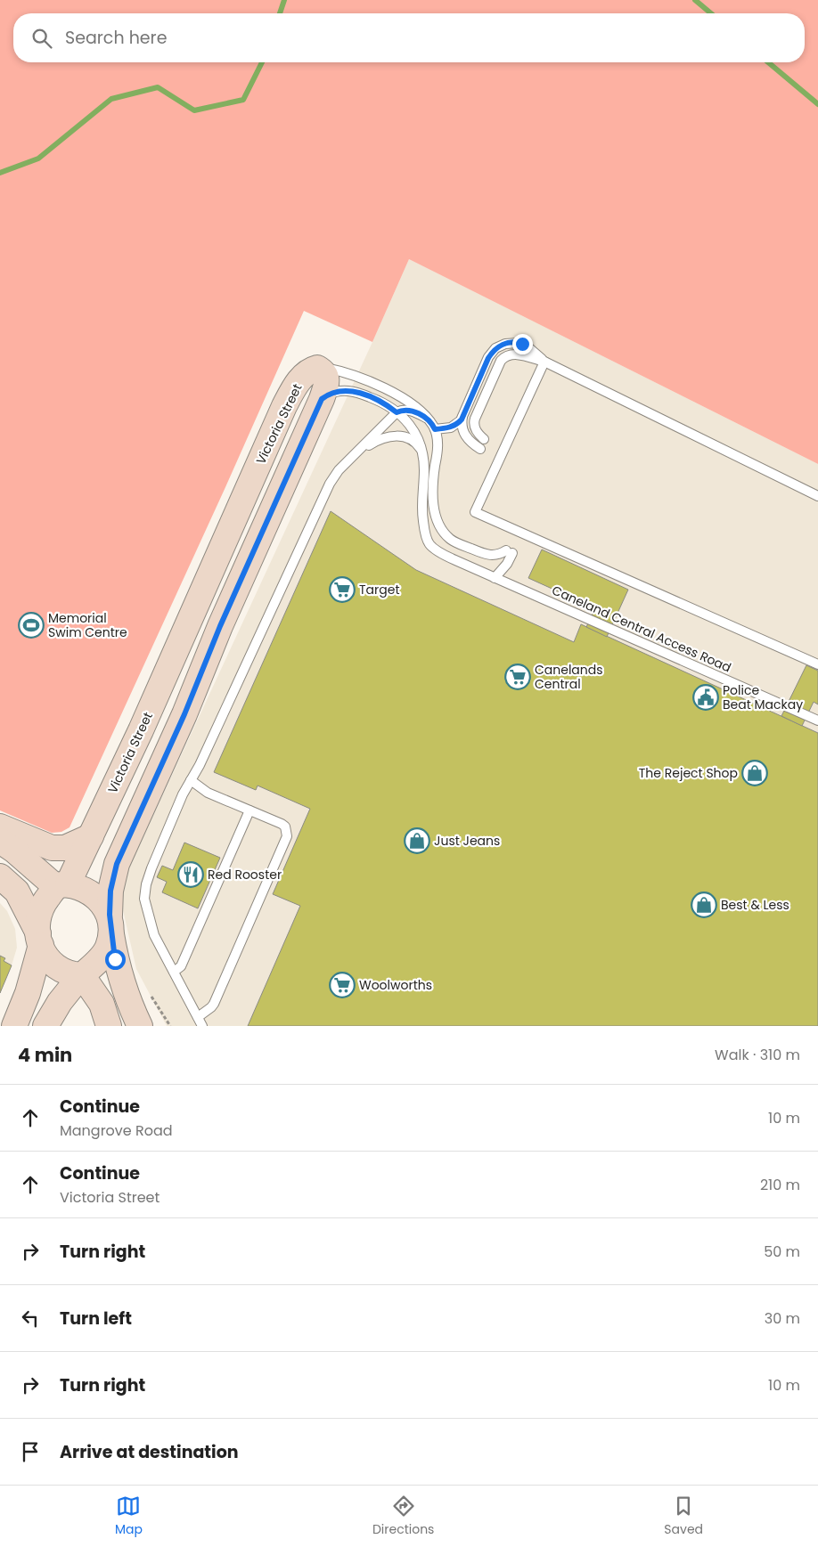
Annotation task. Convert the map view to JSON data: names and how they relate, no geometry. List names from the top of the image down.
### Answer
{
  "streets": {
    "street": ["Victoria Street"],
    "lane": ["Caneland Central Access Road"]
  },
  "places": {
    "supermarket": ["Target", "Canelands Central", "Woolworths"],
    "sports": ["Memorial Swim Centre"],
    "public building": ["Police Beat Mackay"],
    "shop": ["The Reject Shop", "Just Jeans", "Best & Less"],
    "restaurant": ["Red Rooster"]
  },
  "page": {
    "search": "Search here",
    "heading": ["4 min", "Walk · 310 m"],
    "list": [
      ["Continue", "Mangrove Road", "10 m"],
      ["Continue", "Victoria Street", "210 m"],
      ["Turn right", "50 m"],
      ["Turn left", "30 m"],
      ["Turn right", "10 m"],
      "Arrive at destination"
    ],
    "nav": ["Map", "Directions", "Saved"]
  }
}
